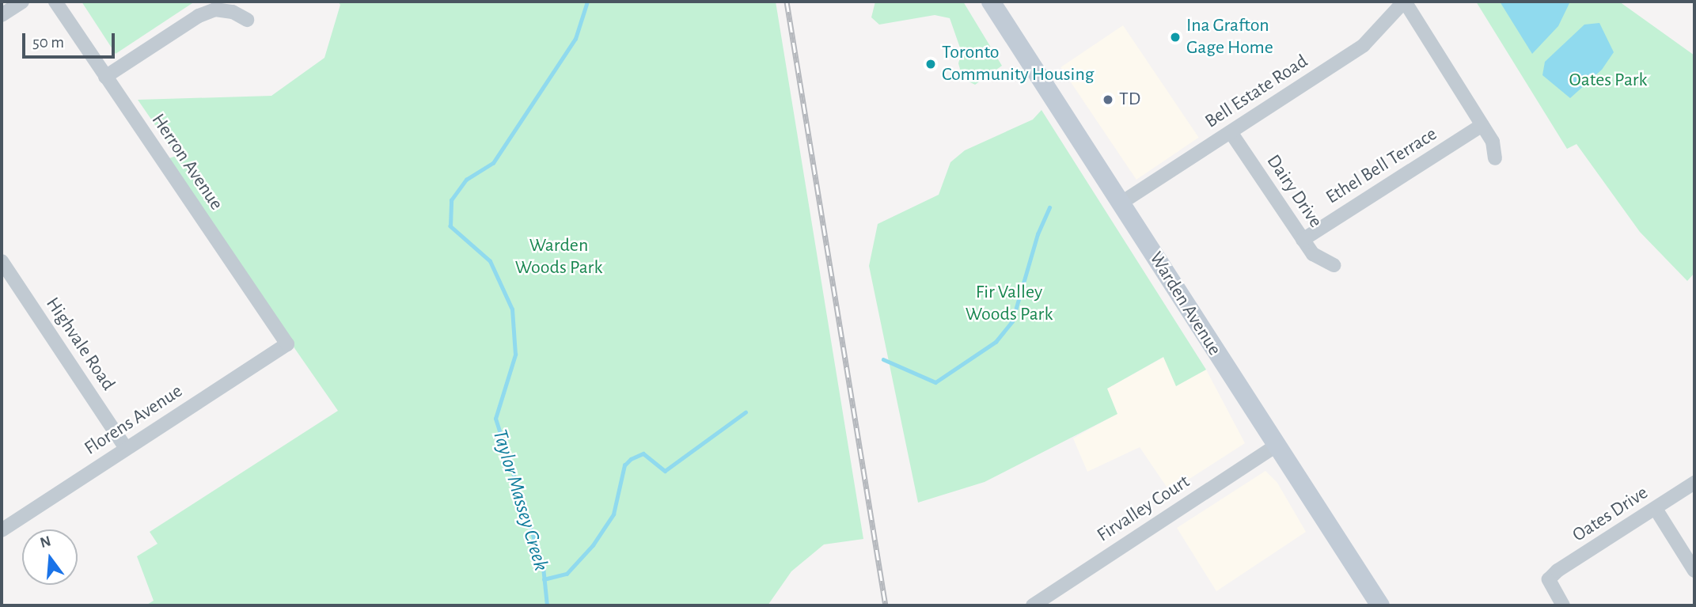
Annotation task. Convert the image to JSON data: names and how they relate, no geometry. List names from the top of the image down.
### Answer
{
  "streets": {
    "main road": ["Warden Avenue"],
    "street": [
      "Bell Estate Road",
      "Herron Avenue",
      "Ethel Bell Terrace",
      "Dairy Drive",
      "Highvale Road",
      "Florens Avenue",
      "Firvalley Court",
      "Oates Drive"
    ]
  },
  "crossings": [
    ["Bell Estate Road", "Dairy Drive"],
    ["Bell Estate Road", "Warden Avenue"],
    ["Herron Avenue", "Florens Avenue"],
    ["Ethel Bell Terrace", "Dairy Drive"],
    ["Warden Avenue", "Firvalley Court"],
    ["Highvale Road", "Florens Avenue"]
  ],
  "water": ["Taylor Massey Creek"],
  "parks": ["Oates Park", "Warden Woods Park", "Fir Valley Woods Park"],
  "places": ["Ina Grafton Gage Home", "Toronto Community Housing", "TD"],
  "scale_bar": "50 m",
  "north": "top"
}
